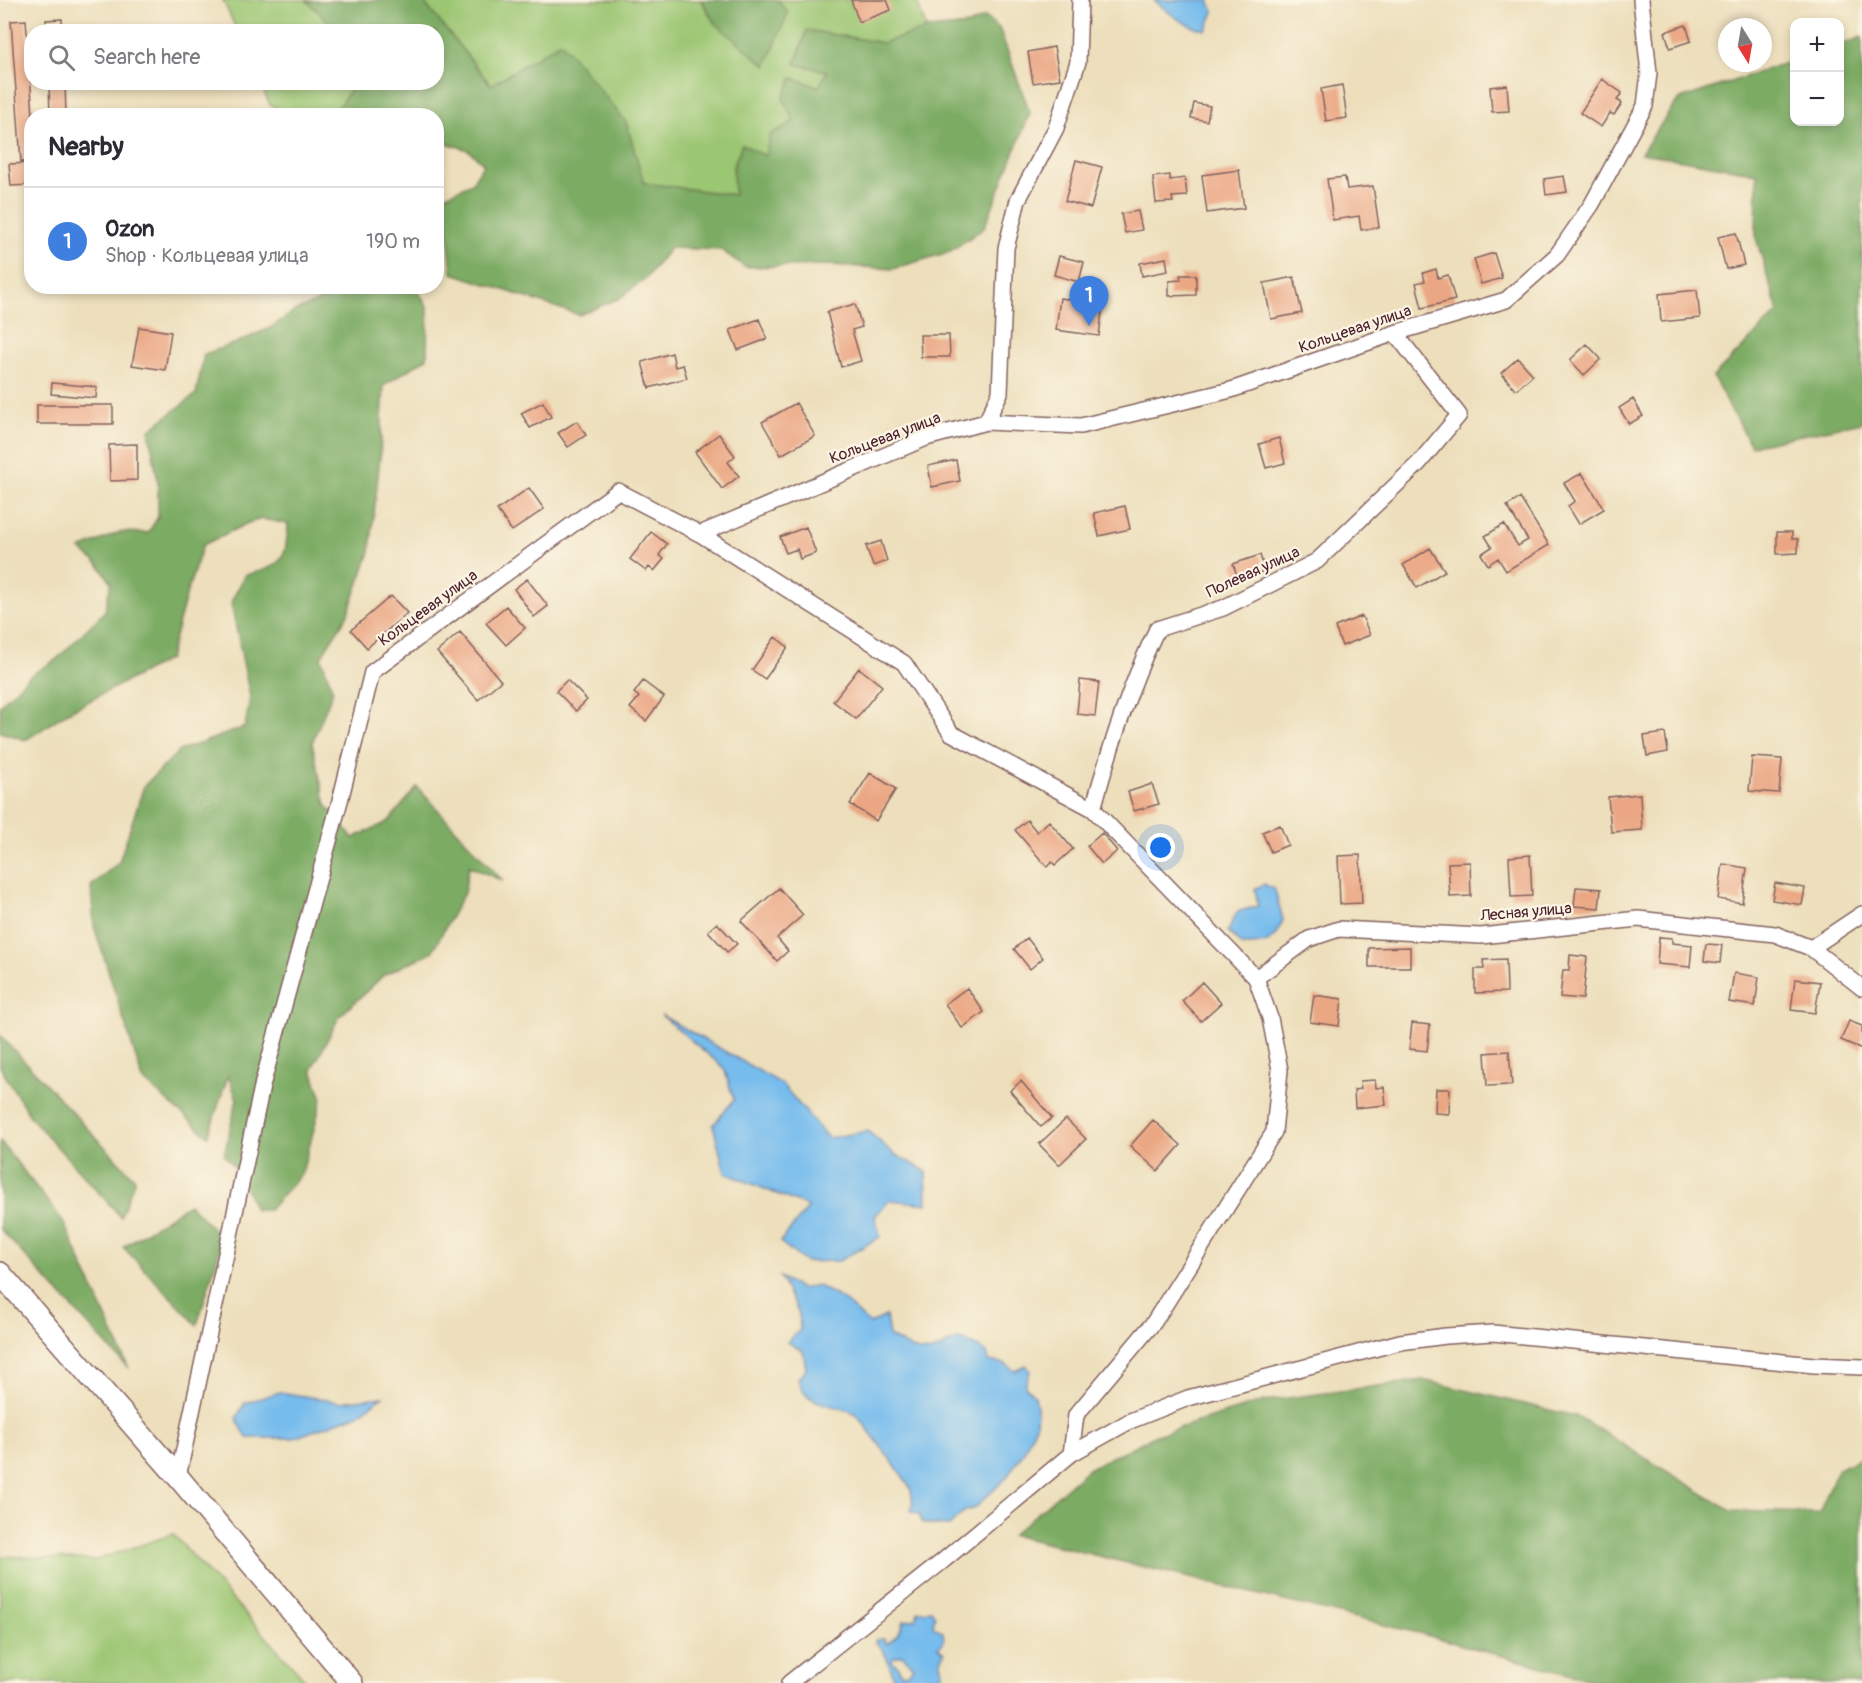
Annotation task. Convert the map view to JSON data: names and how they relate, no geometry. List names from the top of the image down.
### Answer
{
  "streets": {
    "street": ["Кольцевая улица", "Полевая улица", "Лесная улица"]
  },
  "crossings": [
    ["Кольцевая улица", "Полевая улица"]
  ],
  "north": "bottom",
  "page": {
    "map_buttons": ["+", "−"],
    "search": "Search here",
    "heading": "Nearby",
    "list": [
      {
        "mark": "1",
        "name": "Ozon",
        "note": "Shop · Кольцевая улица",
        "value": "190 m"
      }
    ],
    "pins": "1"
  }
}
